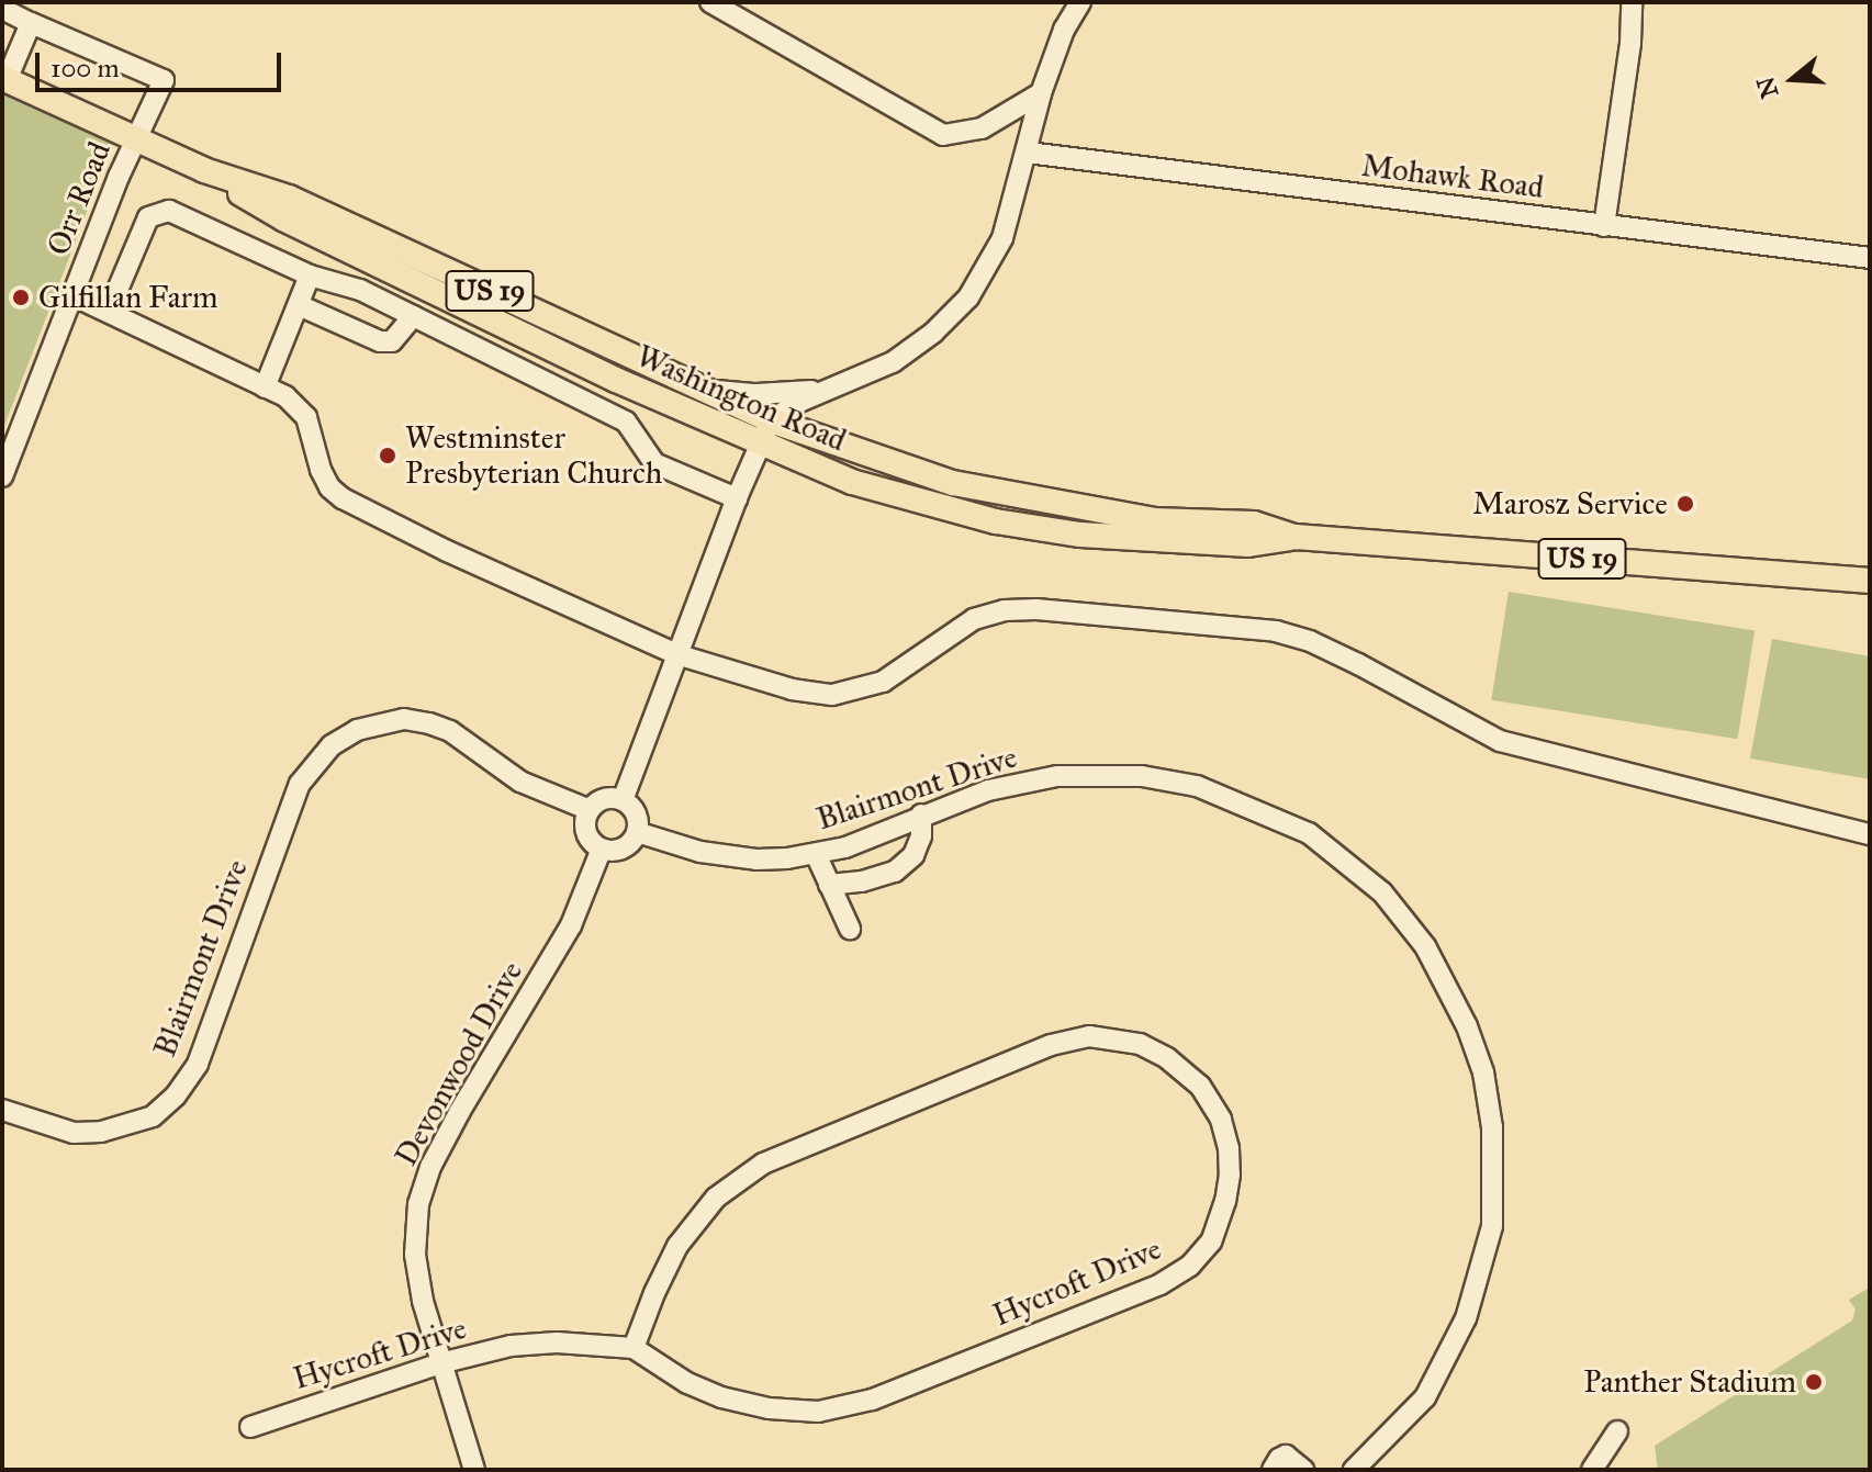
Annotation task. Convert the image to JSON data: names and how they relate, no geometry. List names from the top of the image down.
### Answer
{
  "streets": {
    "main road": ["US 19", "Washington Road"],
    "street": [
      "Mohawk Road",
      "Orr Road",
      "Blairmont Drive",
      "Devonwood Drive",
      "Hycroft Drive"
    ]
  },
  "crossings": [
    ["Orr Road", "Washington Road"],
    ["Blairmont Drive", "Devonwood Drive"],
    ["Devonwood Drive", "Hycroft Drive"]
  ],
  "places": [
    "Gilfillan Farm",
    "Westminster Presbyterian Church",
    "Marosz Service",
    "Panther Stadium"
  ],
  "scale_bar": "100 m",
  "north": "left"
}
